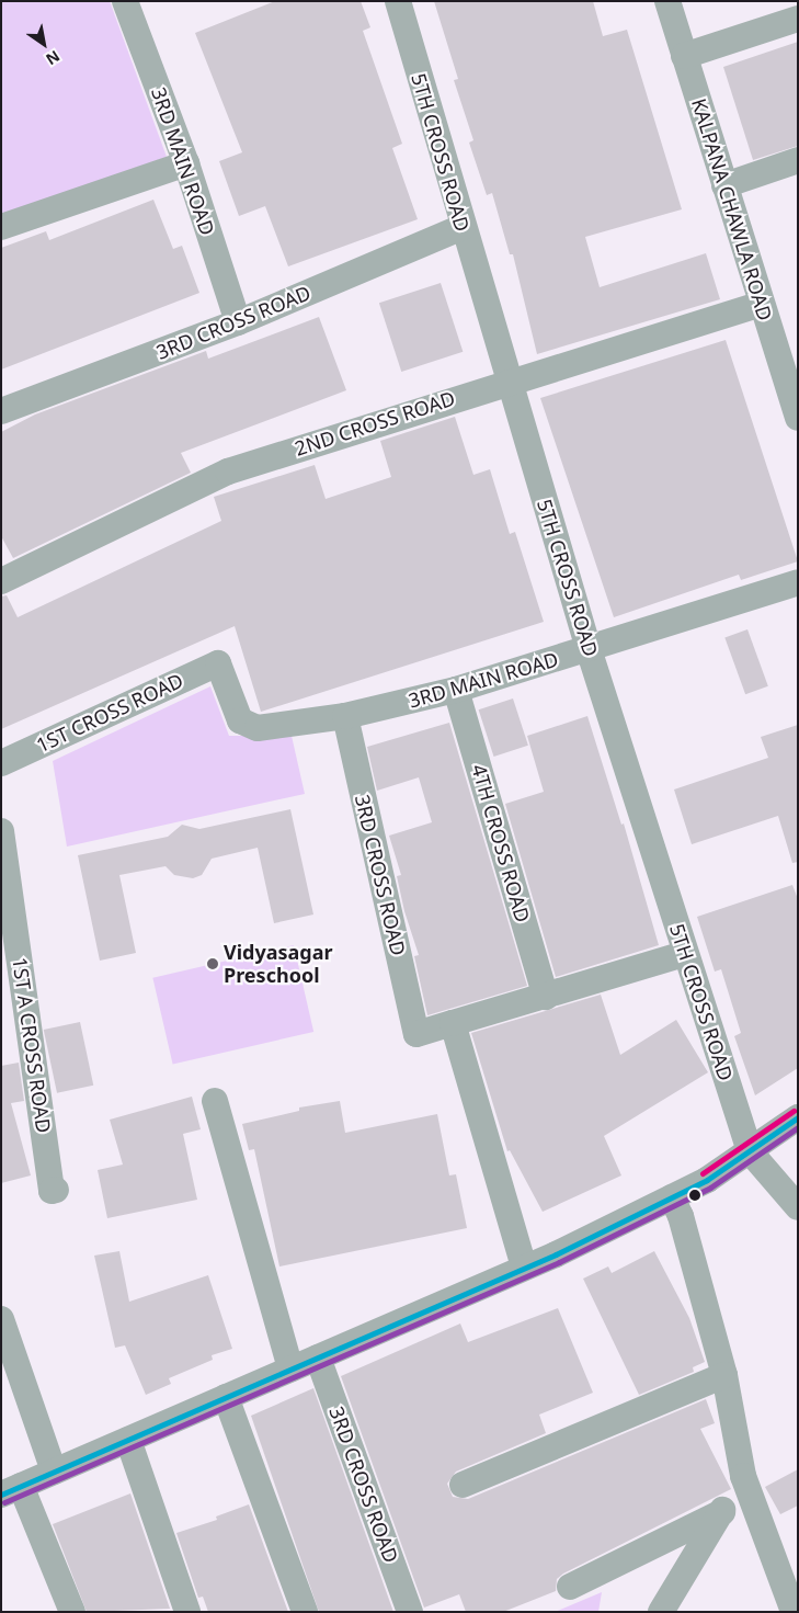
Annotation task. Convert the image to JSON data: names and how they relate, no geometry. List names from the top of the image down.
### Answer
{
  "streets": {
    "street": [
      "5TH CROSS ROAD",
      "3RD MAIN ROAD",
      "KALPANA CHAWLA ROAD",
      "3RD CROSS ROAD",
      "2ND CROSS ROAD",
      "1ST CROSS ROAD",
      "4TH CROSS ROAD",
      "1ST A CROSS ROAD"
    ]
  },
  "crossings": [
    ["5TH CROSS ROAD", "3RD MAIN ROAD"],
    ["5TH CROSS ROAD", "3RD CROSS ROAD"],
    ["5TH CROSS ROAD", "2ND CROSS ROAD"],
    ["3RD MAIN ROAD", "3RD CROSS ROAD"],
    ["3RD MAIN ROAD", "1ST CROSS ROAD"],
    ["3RD MAIN ROAD", "4TH CROSS ROAD"],
    ["KALPANA CHAWLA ROAD", "2ND CROSS ROAD"]
  ],
  "places": ["Vidyasagar Preschool"],
  "north": "bottom right"
}
